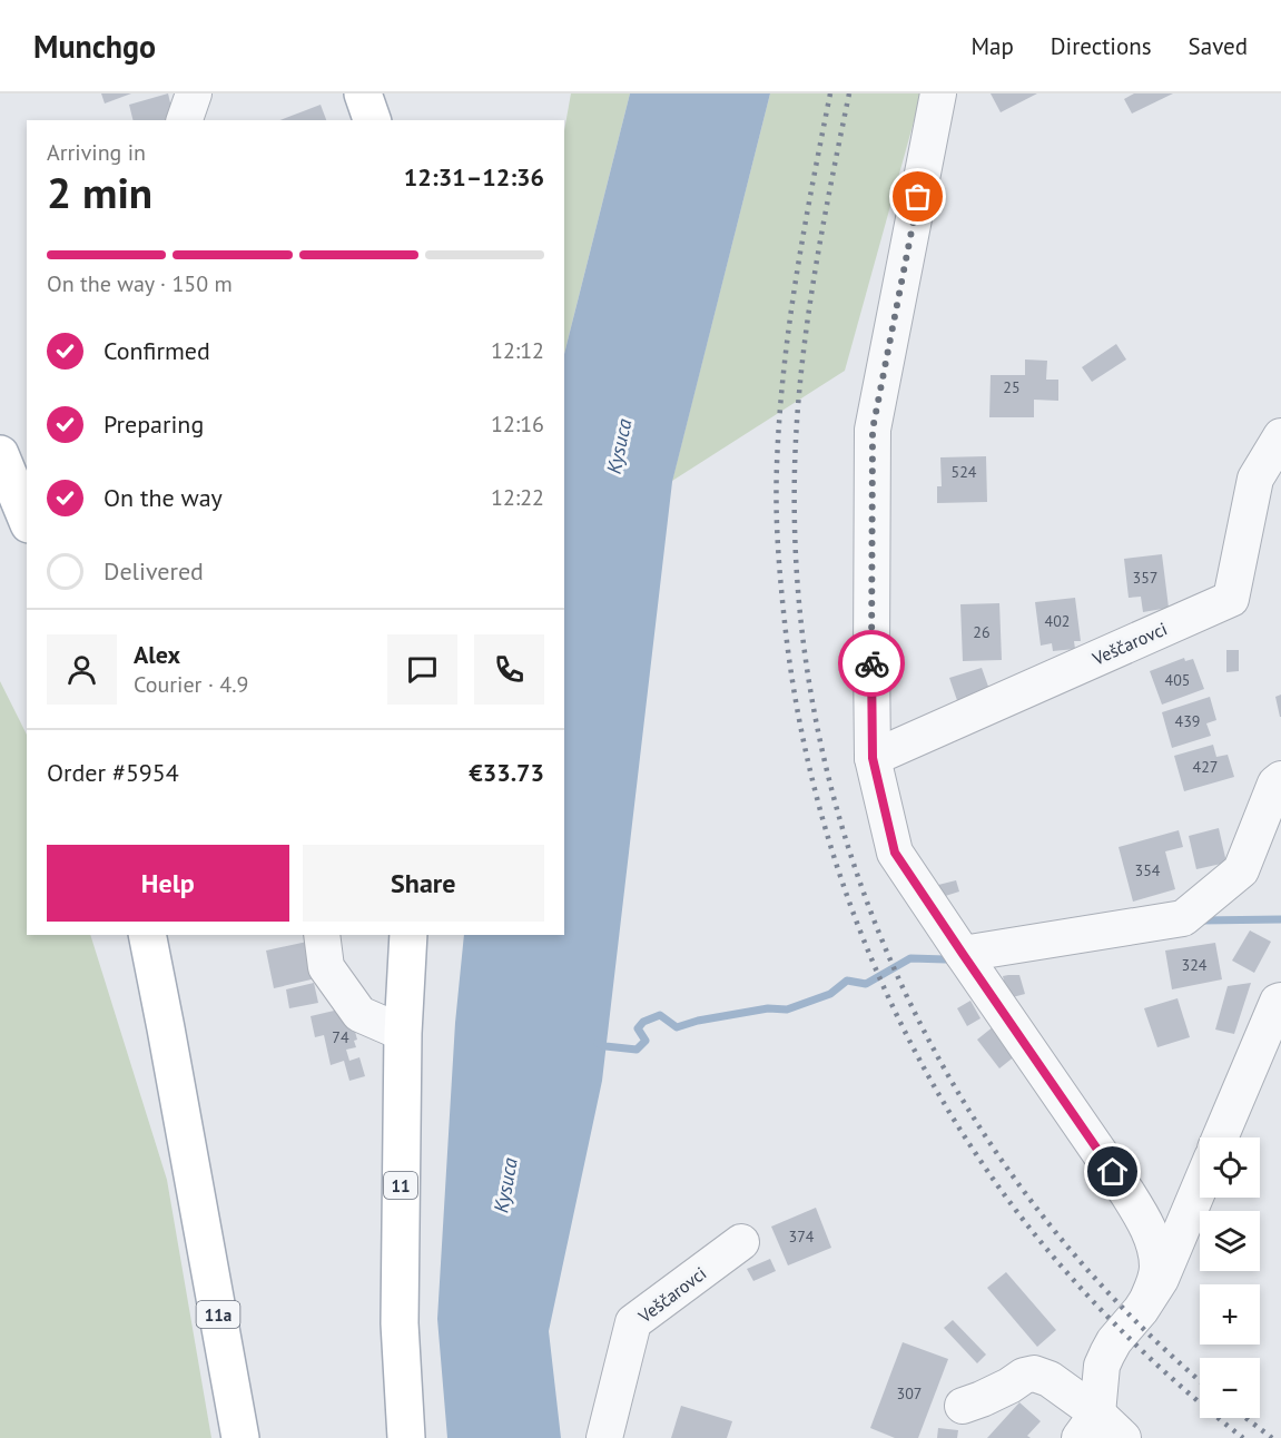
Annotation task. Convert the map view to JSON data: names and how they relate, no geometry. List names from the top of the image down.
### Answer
{
  "streets": {
    "main road": ["11", "11a"],
    "street": ["Veščarovci"]
  },
  "water": ["Kysuca"],
  "house_numbers": [
    "25",
    "524",
    "357",
    "402",
    "26",
    "405",
    "439",
    "427",
    "354",
    "324",
    "74",
    "374",
    "307"
  ],
  "page": {
    "header": "Munchgo",
    "nav": ["Map", "Directions", "Saved"],
    "heading": ["2 min", "Arriving in", "12:31–12:36"],
    "panel": [
      "Alex",
      "Courier · 4.9",
      "Order #5954",
      "€33.73"
    ],
    "bar": "On the way · 150 m",
    "list": [
      ["Confirmed", "12:12"],
      ["Preparing", "12:16"],
      ["On the way", "12:22"],
      "Delivered"
    ],
    "buttons": ["Help", "Share"],
    "map_buttons": ["+", "−"]
  }
}
